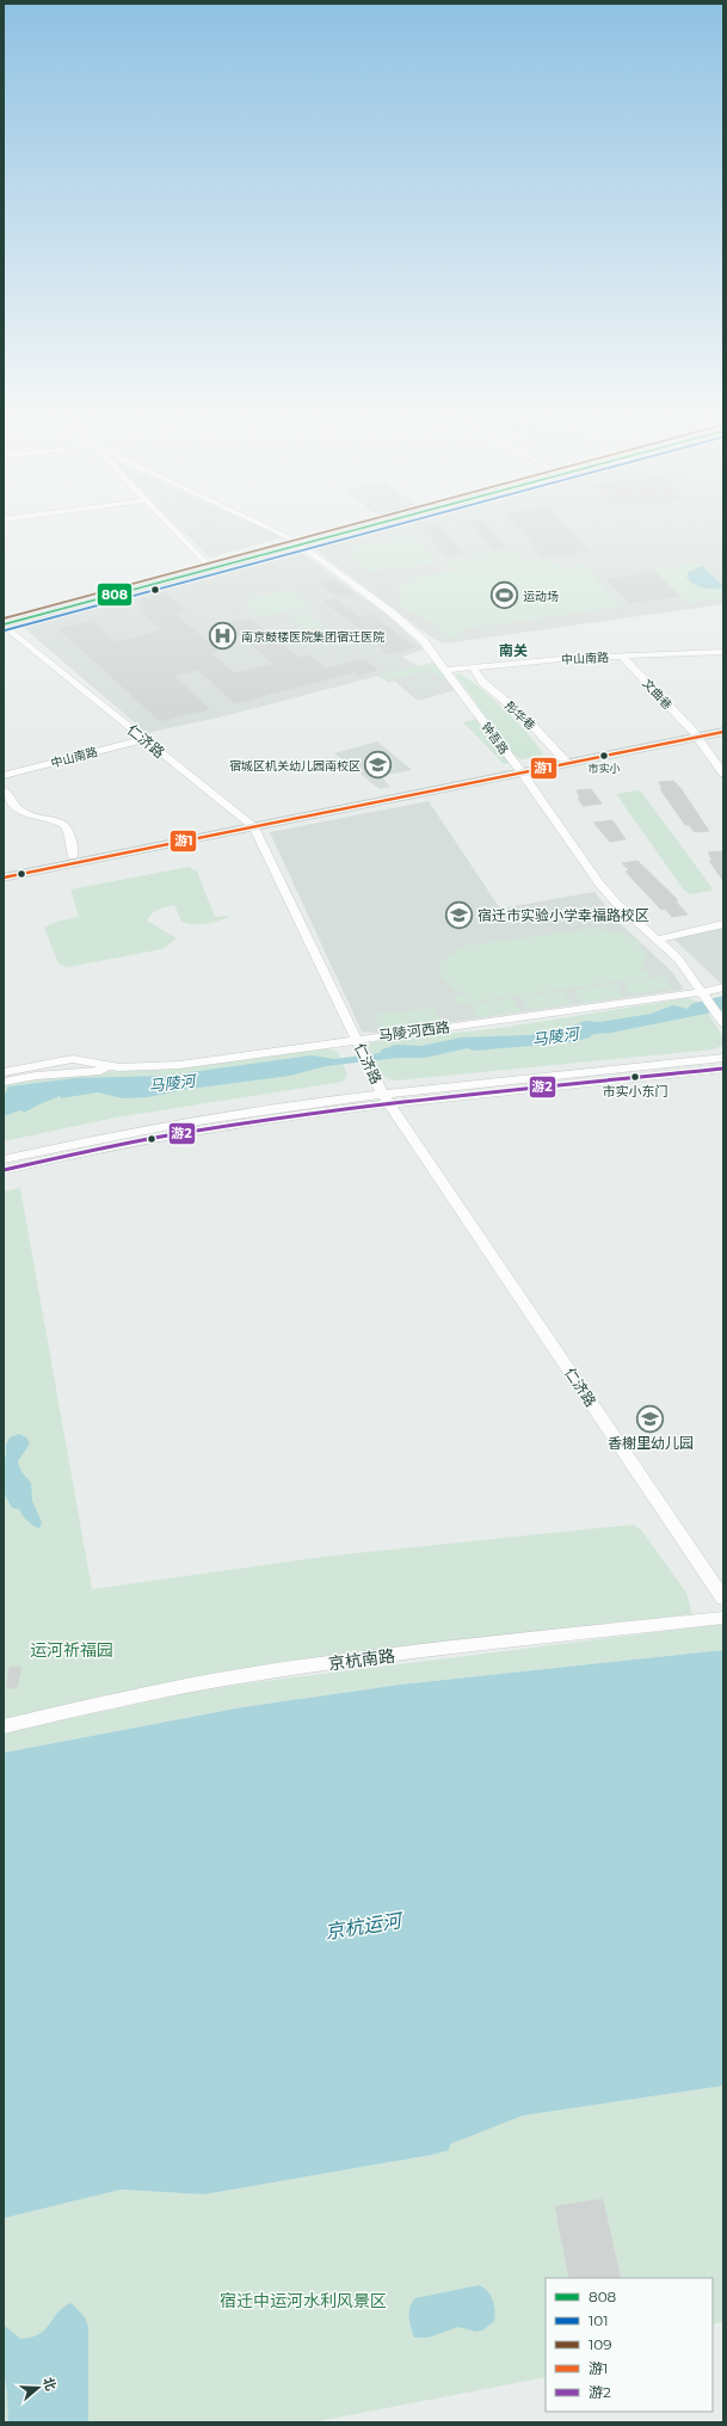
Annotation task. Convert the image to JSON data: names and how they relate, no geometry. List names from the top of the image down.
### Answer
{
  "streets": {
    "street": [
      "中山南路",
      "文曲巷",
      "彤华巷",
      "钟吾路",
      "仁济路",
      "马陵河西路",
      "京杭南路"
    ]
  },
  "crossings": [
    ["中山南路", "文曲巷"],
    ["中山南路", "彤华巷"],
    ["中山南路", "钟吾路"],
    ["中山南路", "仁济路"],
    ["钟吾路", "马陵河西路"],
    ["仁济路", "马陵河西路"]
  ],
  "districts": ["南关"],
  "water": ["马陵河", "京杭运河"],
  "parks": ["运河祈福园", "宿迁中运河水利风景区"],
  "places": {
    "sports": ["运动场"],
    "hospital": ["南京鼓楼医院集团宿迁医院"],
    "other": ["市实小", "市实小东门"],
    "school or university": ["宿城区机关幼儿园南校区", "宿迁市实验小学幸福路校区", "香榭里幼儿园"]
  },
  "lines": [
    "transit line 808",
    "transit line 101",
    "transit line 109",
    "transit line 游1",
    "transit line 游2"
  ],
  "legend": [
    "808",
    "101",
    "109",
    "游1",
    "游2"
  ],
  "north": "right"
}
